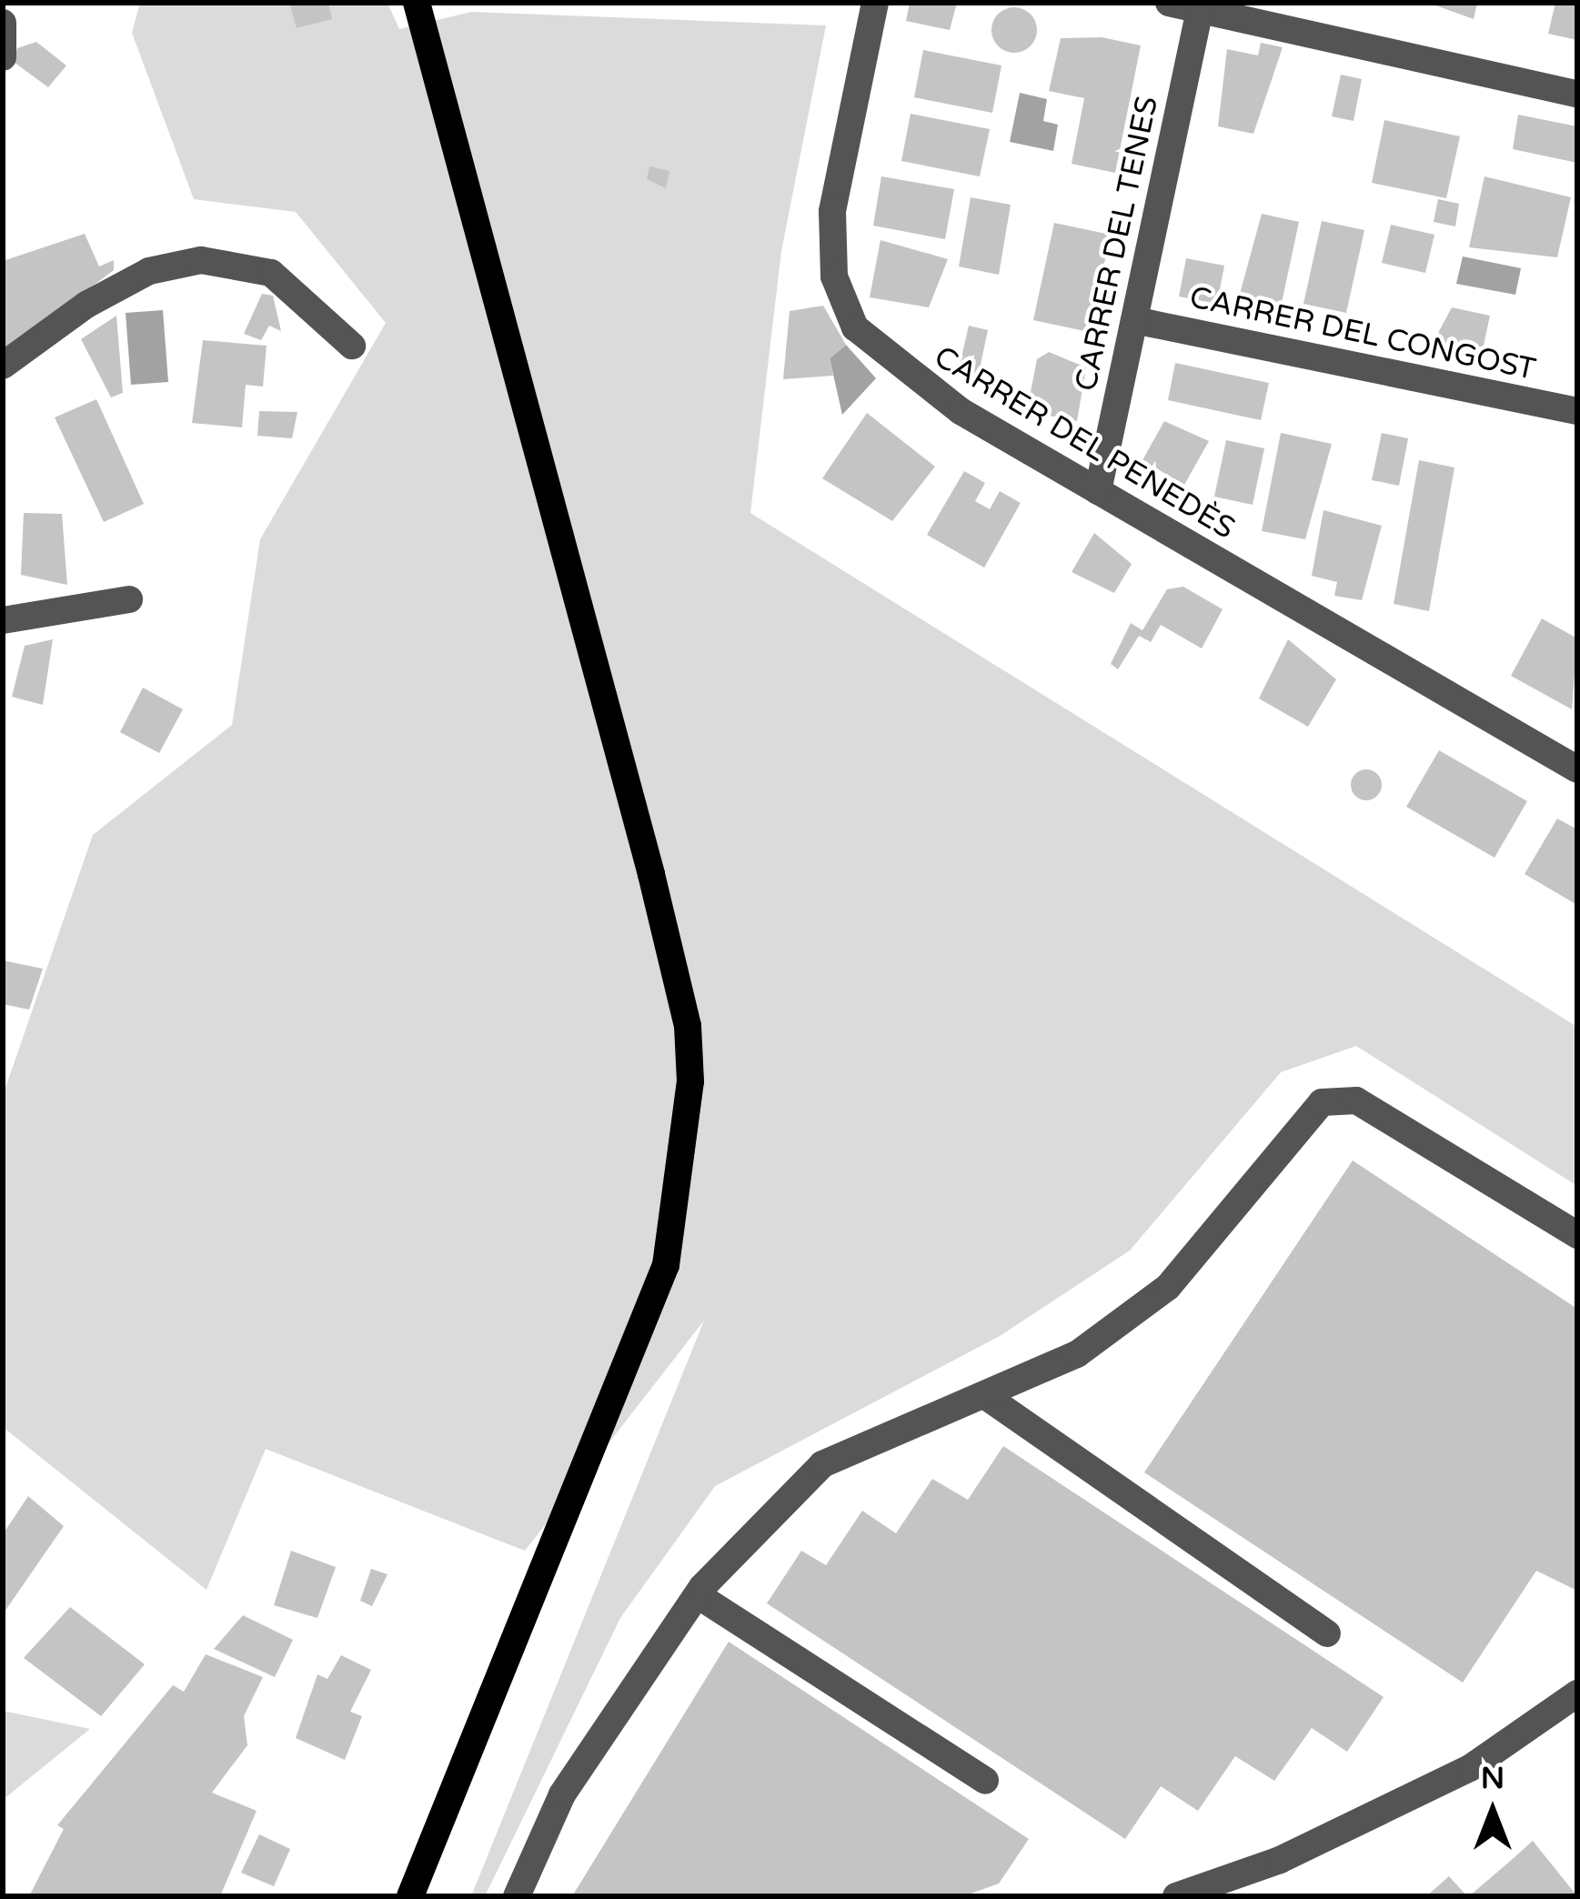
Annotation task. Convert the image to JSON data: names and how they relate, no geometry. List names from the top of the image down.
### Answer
{
  "streets": {
    "street": ["CARRER DEL TENES", "CARRER DEL CONGOST", "CARRER DEL PENEDÈS"]
  },
  "crossings": [
    ["CARRER DEL TENES", "CARRER DEL CONGOST"],
    ["CARRER DEL TENES", "CARRER DEL PENEDÈS"]
  ],
  "north": "top"
}
